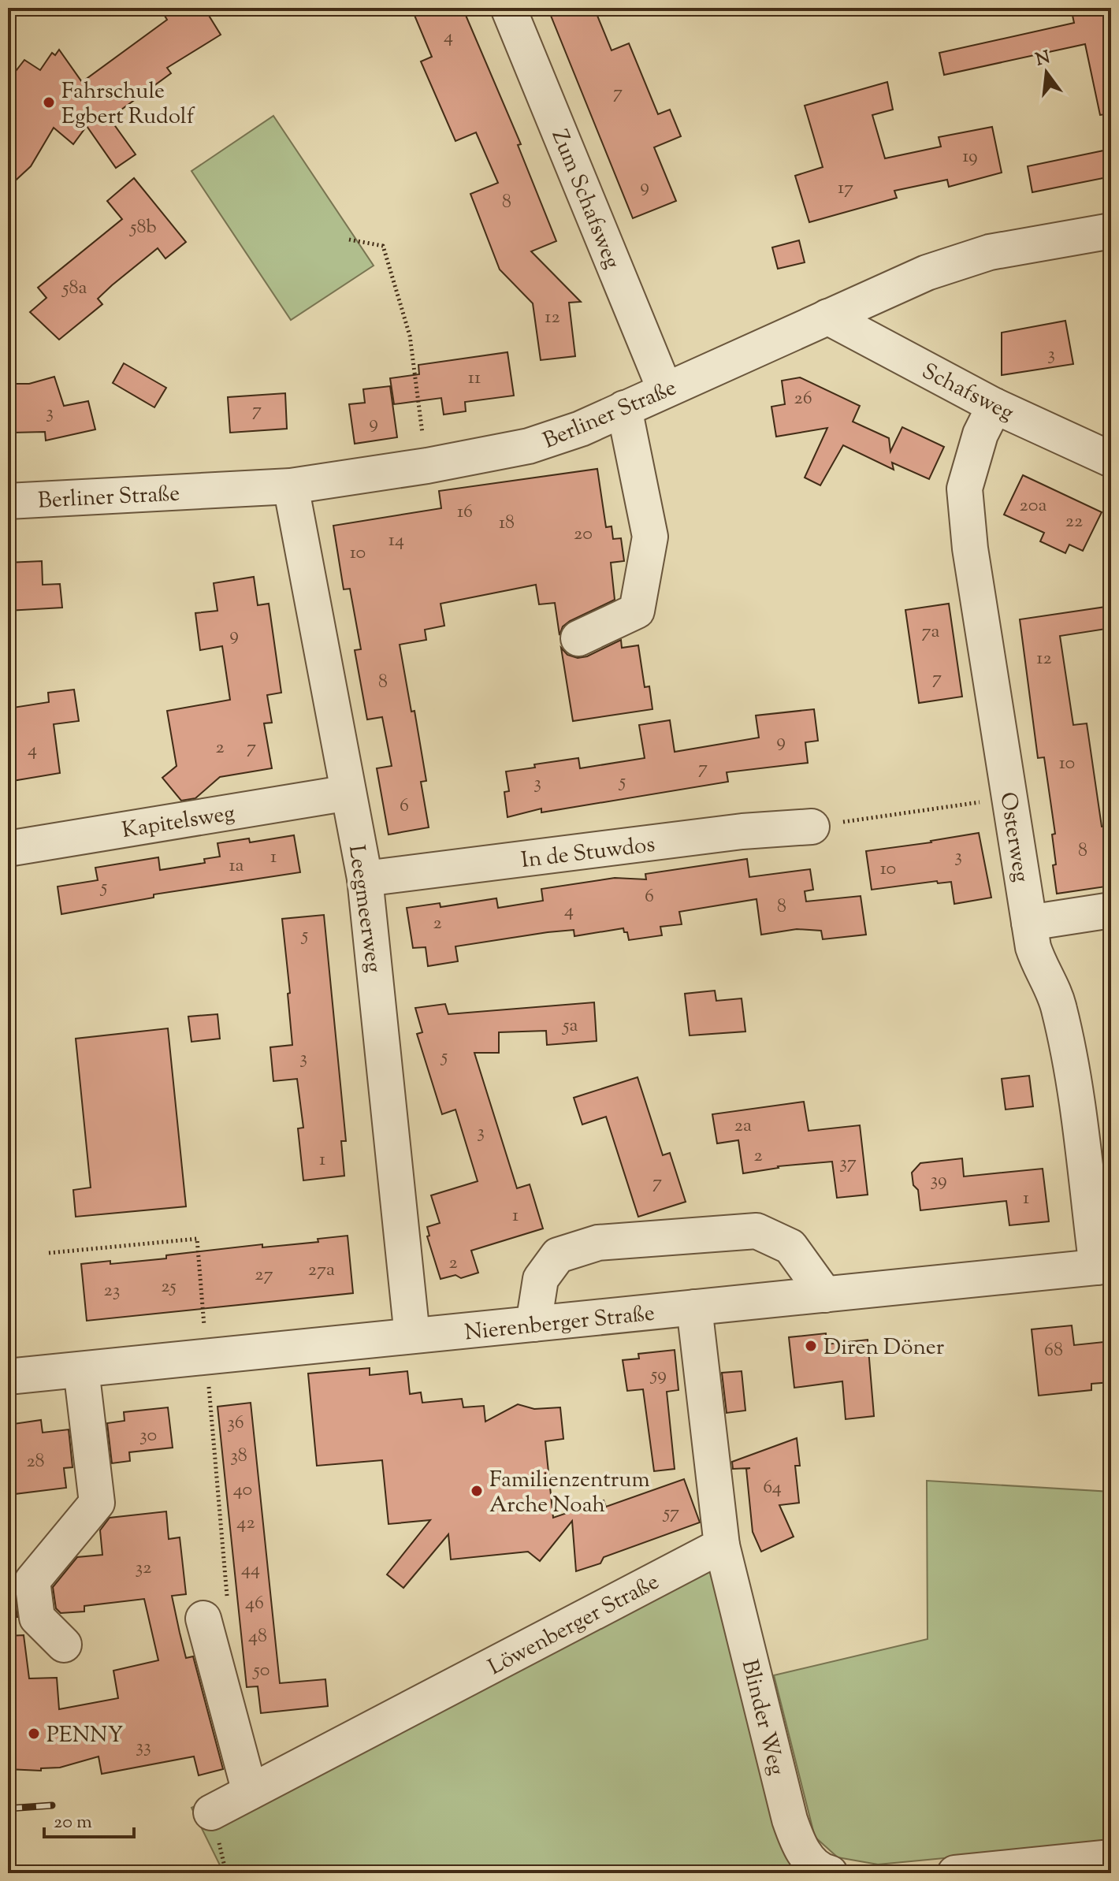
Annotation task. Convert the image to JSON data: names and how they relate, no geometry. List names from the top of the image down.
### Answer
{
  "streets": {
    "street": [
      "Zum Schafsweg",
      "Schafsweg",
      "Berliner Straße",
      "Kapitelsweg",
      "Osterweg",
      "In de Stuwdos",
      "Leegmeerweg",
      "Nierenberger Straße",
      "Löwenberger Straße",
      "Blinder Weg"
    ]
  },
  "crossings": [
    ["Zum Schafsweg", "Berliner Straße"],
    ["Schafsweg", "Berliner Straße"],
    ["Schafsweg", "Osterweg"],
    ["Berliner Straße", "Leegmeerweg"],
    ["Kapitelsweg", "Leegmeerweg"],
    ["Osterweg", "Nierenberger Straße"],
    ["In de Stuwdos", "Leegmeerweg"],
    ["Leegmeerweg", "Nierenberger Straße"],
    ["Löwenberger Straße", "Blinder Weg"]
  ],
  "places": [
    "Fahrschule Egbert Rudolf",
    "Diren Döner",
    "Familienzentrum Arche Noah",
    "PENNY"
  ],
  "house_numbers": [
    "4",
    "7",
    "19",
    "9",
    "17",
    "8",
    "58b",
    "58a",
    "12",
    "3",
    "11",
    "26",
    "7",
    "3",
    "9",
    "20a",
    "16",
    "22",
    "18",
    "20",
    "14",
    "10",
    "7a",
    "9",
    "12",
    "7",
    "8",
    "9",
    "2",
    "7",
    "4",
    "10",
    "7",
    "5",
    "3",
    "6",
    "8",
    "3",
    "1",
    "1a",
    "10",
    "5",
    "6",
    "8",
    "4",
    "2",
    "5",
    "5a",
    "5",
    "3",
    "2a",
    "3",
    "2",
    "1",
    "37",
    "39",
    "7",
    "1",
    "1",
    "2",
    "27a",
    "27",
    "25",
    "23",
    "68",
    "59",
    "36",
    "30",
    "38",
    "28",
    "64",
    "40",
    "57",
    "42",
    "32",
    "44",
    "46",
    "48",
    "50",
    "33"
  ],
  "scale_bar": "20 m",
  "north": "top"
}
